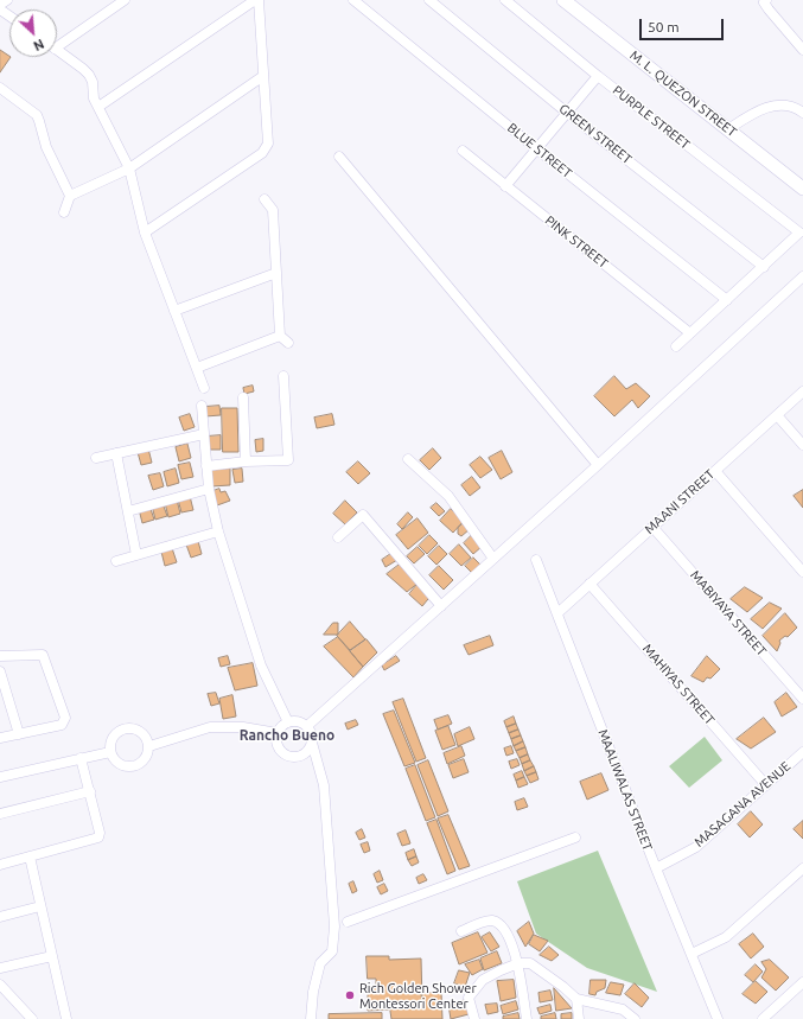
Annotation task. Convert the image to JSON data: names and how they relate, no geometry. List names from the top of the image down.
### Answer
{
  "streets": {
    "main road": ["M. L. QUEZON STREET"],
    "street": [
      "PURPLE STREET",
      "GREEN STREET",
      "BLUE STREET",
      "PINK STREET",
      "MAANI STREET",
      "MABIYAYA STREET",
      "MAHIYAS STREET",
      "MAALIWALAS STREET",
      "MASAGANA AVENUE"
    ]
  },
  "crossings": [
    ["PURPLE STREET", "GREEN STREET"],
    ["MAANI STREET", "MABIYAYA STREET"],
    ["MAANI STREET", "MAHIYAS STREET"],
    ["MAANI STREET", "MAALIWALAS STREET"],
    ["MAHIYAS STREET", "MASAGANA AVENUE"],
    ["MAALIWALAS STREET", "MASAGANA AVENUE"]
  ],
  "districts": ["Rancho Bueno"],
  "places": ["Rich Golden Shower Montessori Center"],
  "scale_bar": "50 m",
  "north": "bottom right"
}
